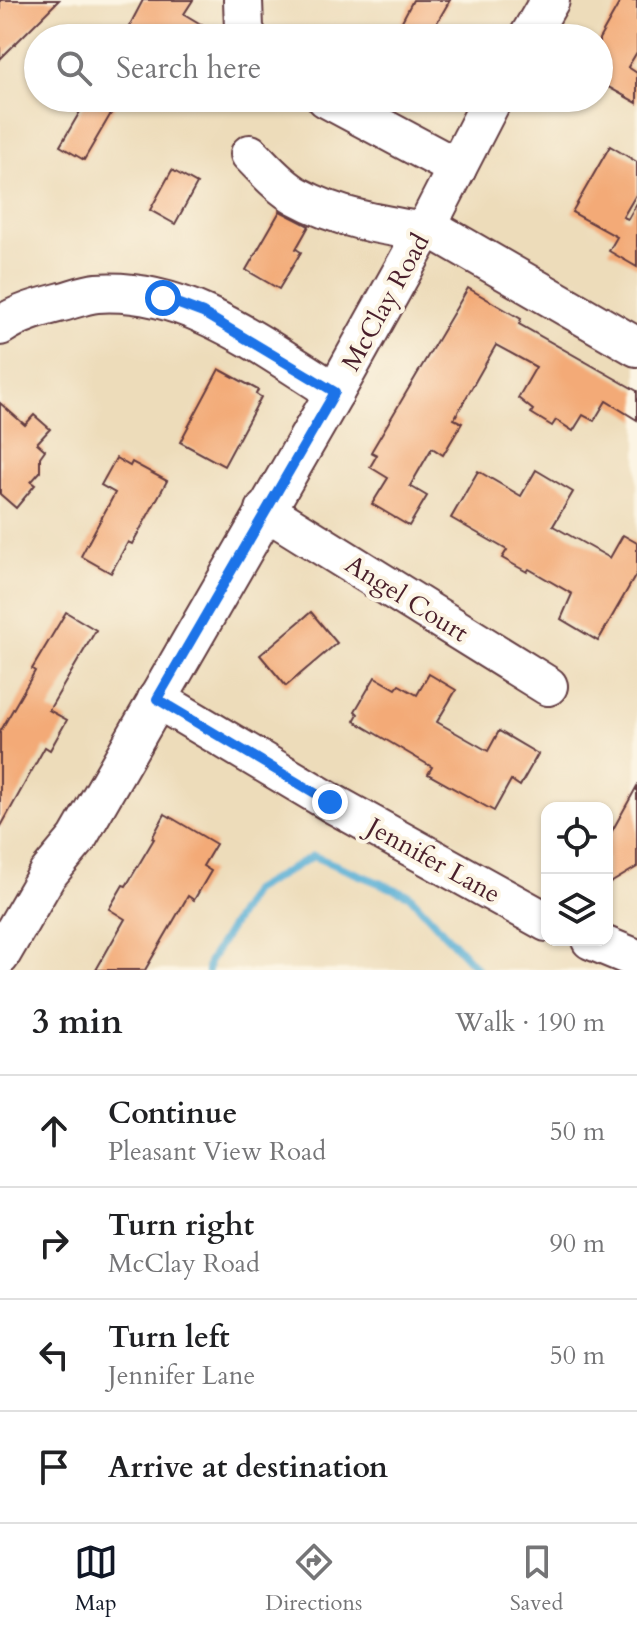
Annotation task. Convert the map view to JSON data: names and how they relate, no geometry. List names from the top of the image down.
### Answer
{
  "streets": {
    "street": ["McClay Road", "Angel Court", "Jennifer Lane"]
  },
  "crossings": [
    ["McClay Road", "Angel Court"],
    ["McClay Road", "Jennifer Lane"]
  ],
  "page": {
    "search": "Search here",
    "heading": ["3 min", "Walk · 190 m"],
    "list": [
      ["Continue", "Pleasant View Road", "50 m"],
      ["Turn right", "McClay Road", "90 m"],
      ["Turn left", "Jennifer Lane", "50 m"],
      "Arrive at destination"
    ],
    "nav": ["Map", "Directions", "Saved"]
  }
}
